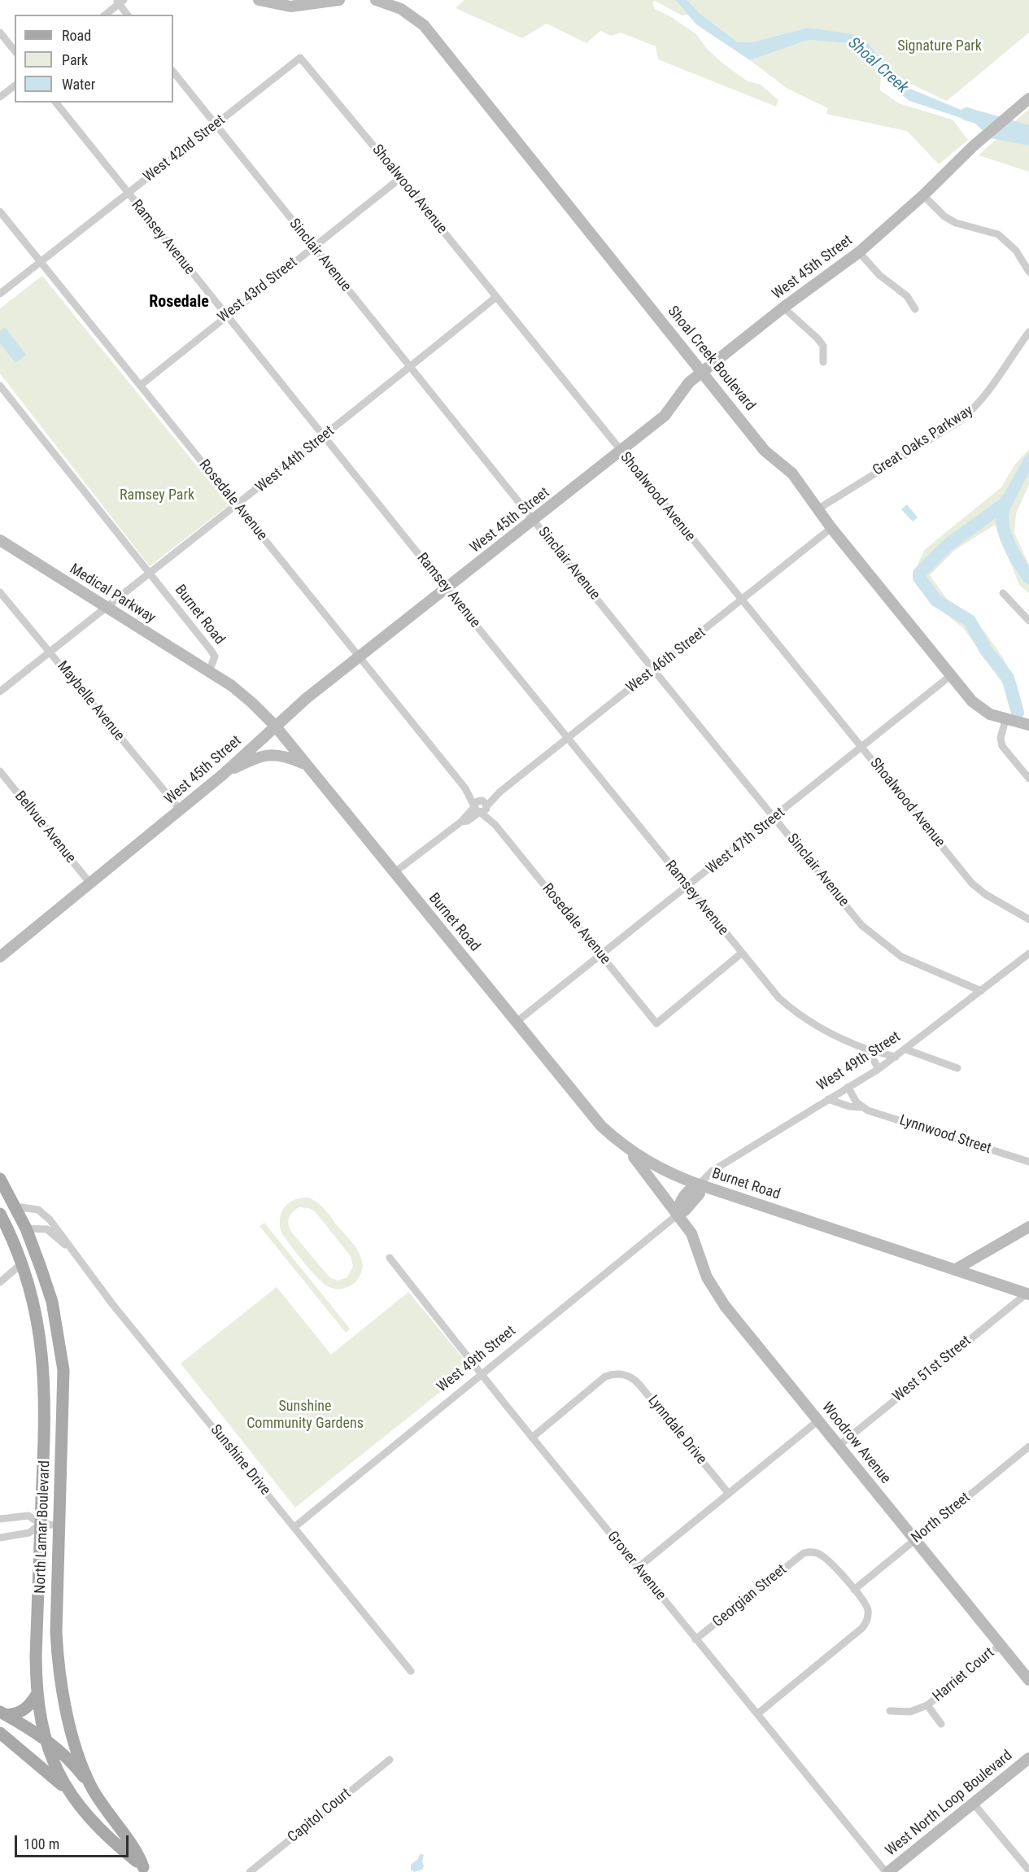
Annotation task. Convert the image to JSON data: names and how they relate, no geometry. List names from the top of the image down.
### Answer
{
  "streets": {
    "main road": [
      "West 45th Street",
      "Shoal Creek Boulevard",
      "Medical Parkway",
      "Burnet Road",
      "West 49th Street",
      "Woodrow Avenue",
      "North Lamar Boulevard",
      "West North Loop Boulevard"
    ],
    "street": [
      "West 42nd Street",
      "Shoalwood Avenue",
      "Ramsey Avenue",
      "Sinclair Avenue",
      "West 43rd Street",
      "Great Oaks Parkway",
      "West 44th Street",
      "Rosedale Avenue",
      "West 46th Street",
      "Maybelle Avenue",
      "Bellvue Avenue",
      "West 47th Street",
      "Lynnwood Street",
      "West 51st Street",
      "Lynndale Drive",
      "Sunshine Drive",
      "North Street",
      "Grover Avenue",
      "Georgian Street",
      "Harriet Court",
      "Capitol Court"
    ]
  },
  "crossings": [
    ["West 42nd Street", "Shoalwood Avenue"],
    ["West 42nd Street", "Ramsey Avenue"],
    ["West 42nd Street", "Sinclair Avenue"],
    ["West 42nd Street", "Rosedale Avenue"],
    ["Shoalwood Avenue", "West 45th Street"],
    ["Shoalwood Avenue", "West 43rd Street"],
    ["Shoalwood Avenue", "West 44th Street"],
    ["Shoalwood Avenue", "West 46th Street"],
    ["Shoalwood Avenue", "West 47th Street"],
    ["Ramsey Avenue", "West 45th Street"],
    ["Ramsey Avenue", "West 43rd Street"],
    ["Ramsey Avenue", "West 44th Street"],
    ["Ramsey Avenue", "Rosedale Avenue"],
    ["Ramsey Avenue", "West 46th Street"],
    ["Ramsey Avenue", "West 47th Street"],
    ["Ramsey Avenue", "West 49th Street"],
    ["Sinclair Avenue", "West 45th Street"],
    ["Sinclair Avenue", "West 43rd Street"],
    ["Sinclair Avenue", "West 44th Street"],
    ["Sinclair Avenue", "West 46th Street"],
    ["Sinclair Avenue", "West 47th Street"],
    ["Sinclair Avenue", "West 49th Street"],
    ["West 45th Street", "Shoal Creek Boulevard"],
    ["West 45th Street", "Rosedale Avenue"],
    ["West 45th Street", "Burnet Road"],
    ["West 45th Street", "Maybelle Avenue"],
    ["West 45th Street", "Bellvue Avenue"],
    ["West 43rd Street", "Rosedale Avenue"],
    ["Shoal Creek Boulevard", "Great Oaks Parkway"],
    ["Shoal Creek Boulevard", "West 46th Street"],
    ["Shoal Creek Boulevard", "West 47th Street"],
    ["West 44th Street", "Rosedale Avenue"],
    ["West 44th Street", "Medical Parkway"],
    ["West 44th Street", "Burnet Road"],
    ["West 44th Street", "Maybelle Avenue"],
    ["Rosedale Avenue", "West 46th Street"],
    ["Rosedale Avenue", "West 47th Street"],
    ["Medical Parkway", "Burnet Road"],
    ["Burnet Road", "West 46th Street"],
    ["Burnet Road", "West 47th Street"],
    ["Burnet Road", "West 49th Street"],
    ["Burnet Road", "West 51st Street"],
    ["Burnet Road", "Woodrow Avenue"],
    ["West 49th Street", "Lynnwood Street"],
    ["West 49th Street", "Woodrow Avenue"],
    ["West 49th Street", "Sunshine Drive"],
    ["West 49th Street", "Grover Avenue"],
    ["West 51st Street", "Woodrow Avenue"],
    ["Lynndale Drive", "Grover Avenue"],
    ["Woodrow Avenue", "North Street"],
    ["Woodrow Avenue", "Harriet Court"],
    ["Sunshine Drive", "North Lamar Boulevard"],
    ["North Street", "Georgian Street"],
    ["Grover Avenue", "Georgian Street"],
    ["Grover Avenue", "West North Loop Boulevard"]
  ],
  "districts": ["Rosedale"],
  "water": ["Shoal Creek"],
  "parks": ["Signature Park", "Ramsey Park", "Sunshine Community Gardens"],
  "legend": ["Road", "Park", "Water"],
  "scale_bar": "100 m"
}
